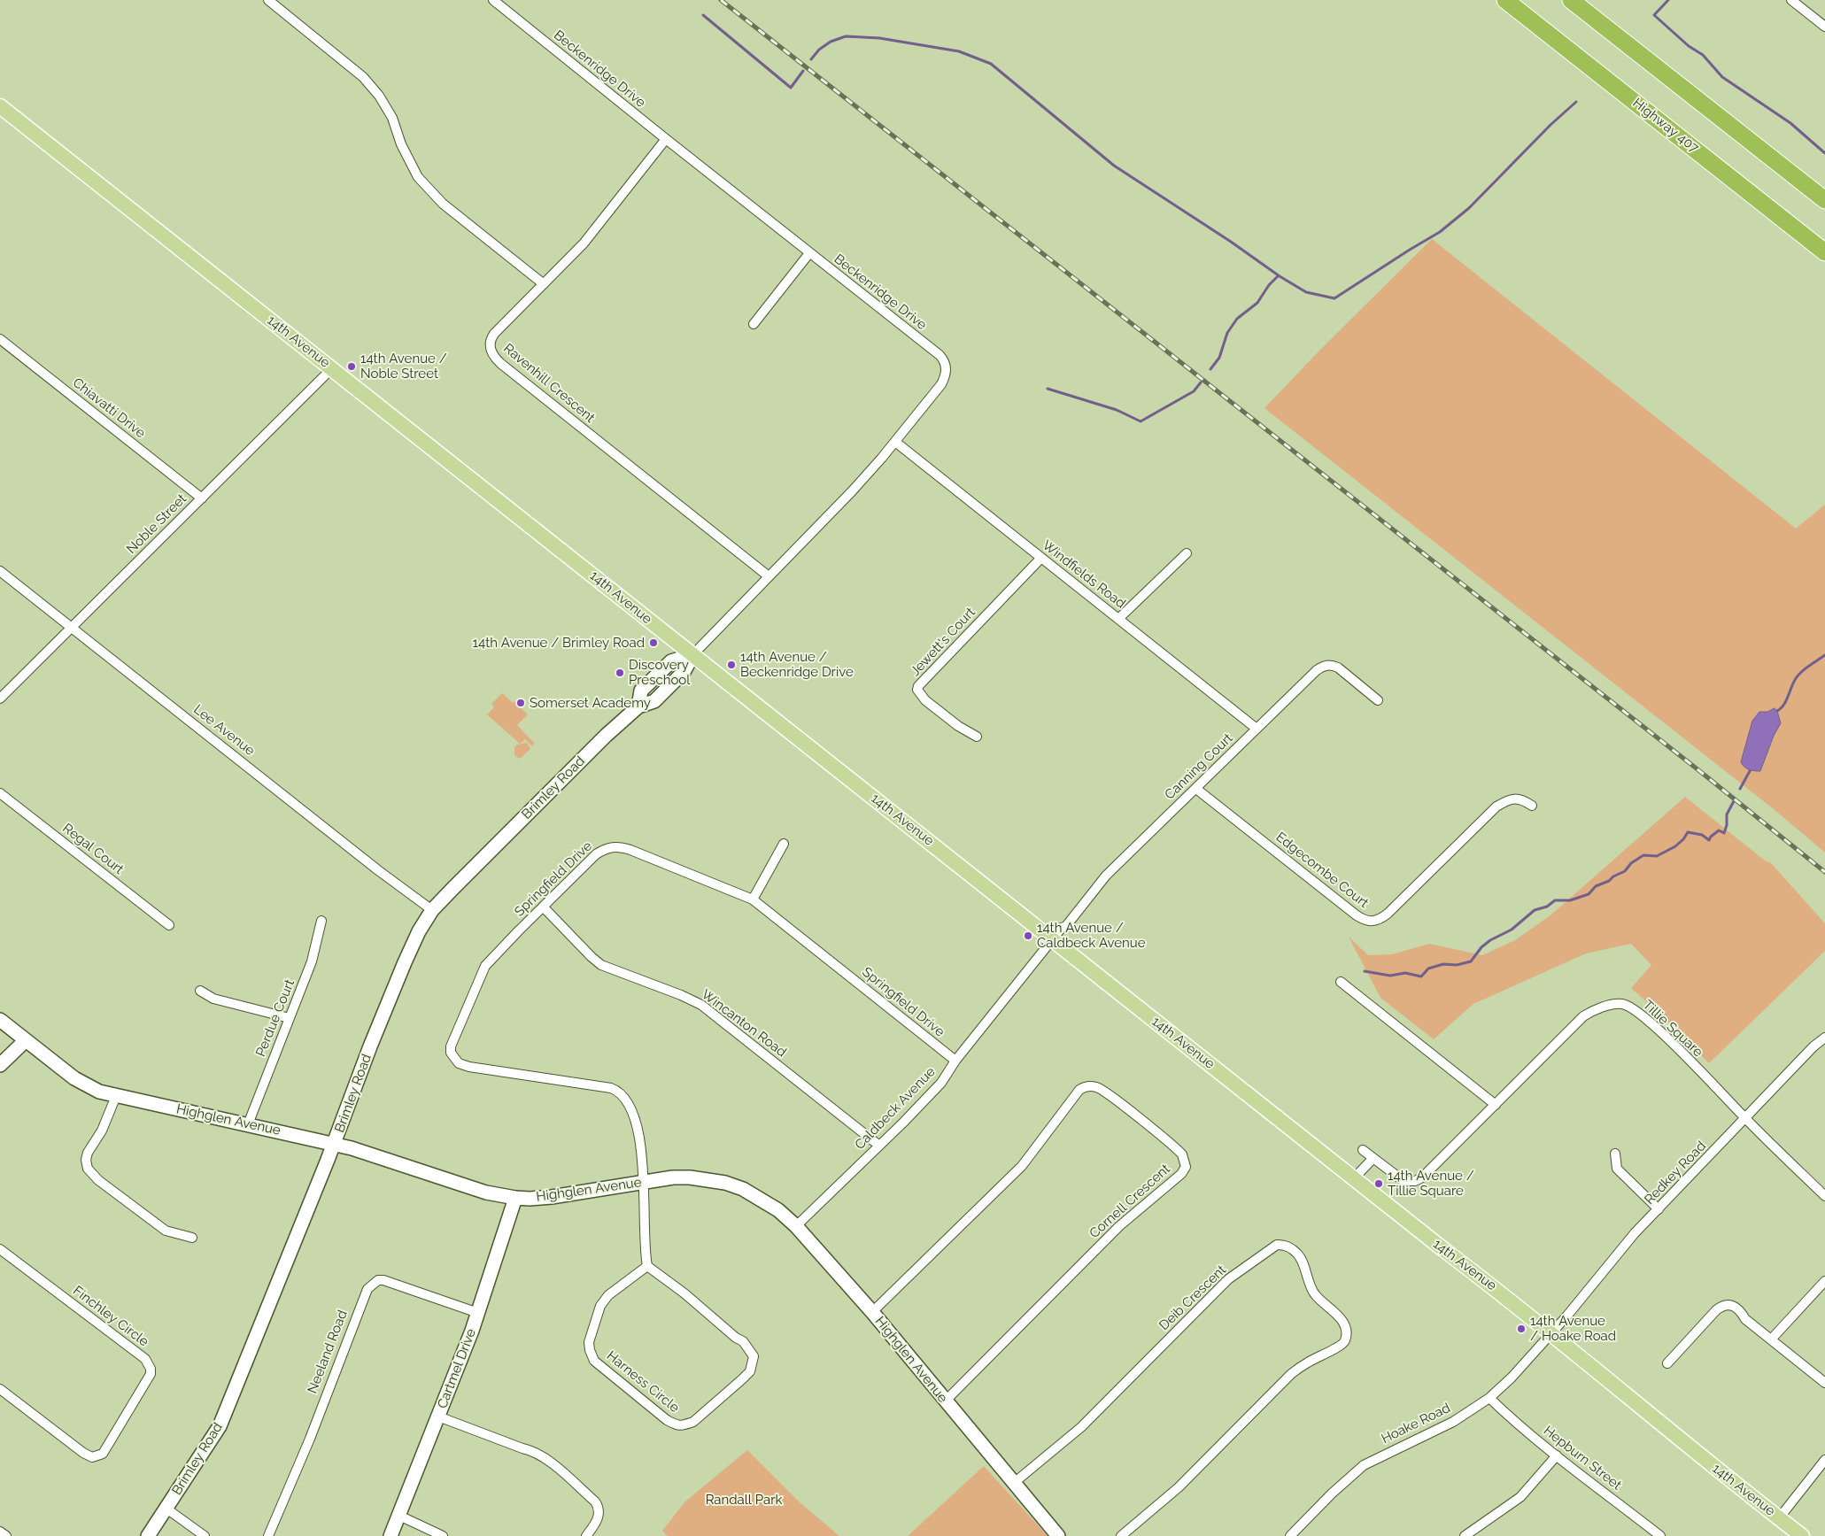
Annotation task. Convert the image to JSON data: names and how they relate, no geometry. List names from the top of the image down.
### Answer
{
  "streets": {
    "highway": ["Highway 407"],
    "main road": ["14th Avenue"],
    "street": [
      "Beckenridge Drive",
      "Ravenhill Crescent",
      "Chiavatti Drive",
      "Noble Street",
      "Windfields Road",
      "Jewett's Court",
      "Lee Avenue",
      "Canning Court",
      "Brimley Road",
      "Regal Court",
      "Edgecombe Court",
      "Springfield Drive",
      "Perdue Court",
      "Wincanton Road",
      "Tillie Square",
      "Caldbeck Avenue",
      "Highglen Avenue",
      "Redkey Road",
      "Cornell Crescent",
      "Deib Crescent",
      "Finchley Circle",
      "Neeland Road",
      "Cartmel Drive",
      "Harness Circle",
      "Hoake Road",
      "Hepburn Street"
    ]
  },
  "crossings": [
    ["Beckenridge Drive", "14th Avenue"],
    ["Beckenridge Drive", "Ravenhill Crescent"],
    ["Beckenridge Drive", "Windfields Road"],
    ["Beckenridge Drive", "Brimley Road"],
    ["14th Avenue", "Noble Street"],
    ["14th Avenue", "Canning Court"],
    ["14th Avenue", "Brimley Road"],
    ["14th Avenue", "Caldbeck Avenue"],
    ["14th Avenue", "Redkey Road"],
    ["14th Avenue", "Hoake Road"],
    ["Chiavatti Drive", "Noble Street"],
    ["Noble Street", "Lee Avenue"],
    ["Windfields Road", "Jewett's Court"],
    ["Windfields Road", "Canning Court"],
    ["Lee Avenue", "Brimley Road"],
    ["Canning Court", "Edgecombe Court"],
    ["Canning Court", "Caldbeck Avenue"],
    ["Brimley Road", "Highglen Avenue"],
    ["Springfield Drive", "Wincanton Road"],
    ["Springfield Drive", "Caldbeck Avenue"],
    ["Springfield Drive", "Highglen Avenue"],
    ["Perdue Court", "Highglen Avenue"],
    ["Wincanton Road", "Caldbeck Avenue"],
    ["Tillie Square", "Redkey Road"],
    ["Caldbeck Avenue", "Highglen Avenue"],
    ["Highglen Avenue", "Cornell Crescent"],
    ["Highglen Avenue", "Deib Crescent"],
    ["Highglen Avenue", "Cartmel Drive"],
    ["Redkey Road", "Hoake Road"],
    ["Neeland Road", "Cartmel Drive"],
    ["Hoake Road", "Hepburn Street"]
  ],
  "parks": ["Randall Park"],
  "places": [
    "14th Avenue / Noble Street",
    "14th Avenue / Brimley Road",
    "14th Avenue / Beckenridge Drive",
    "Discovery Preschool",
    "Somerset Academy",
    "14th Avenue / Caldbeck Avenue",
    "14th Avenue / Tillie Square",
    "14th Avenue / Hoake Road"
  ]
}
